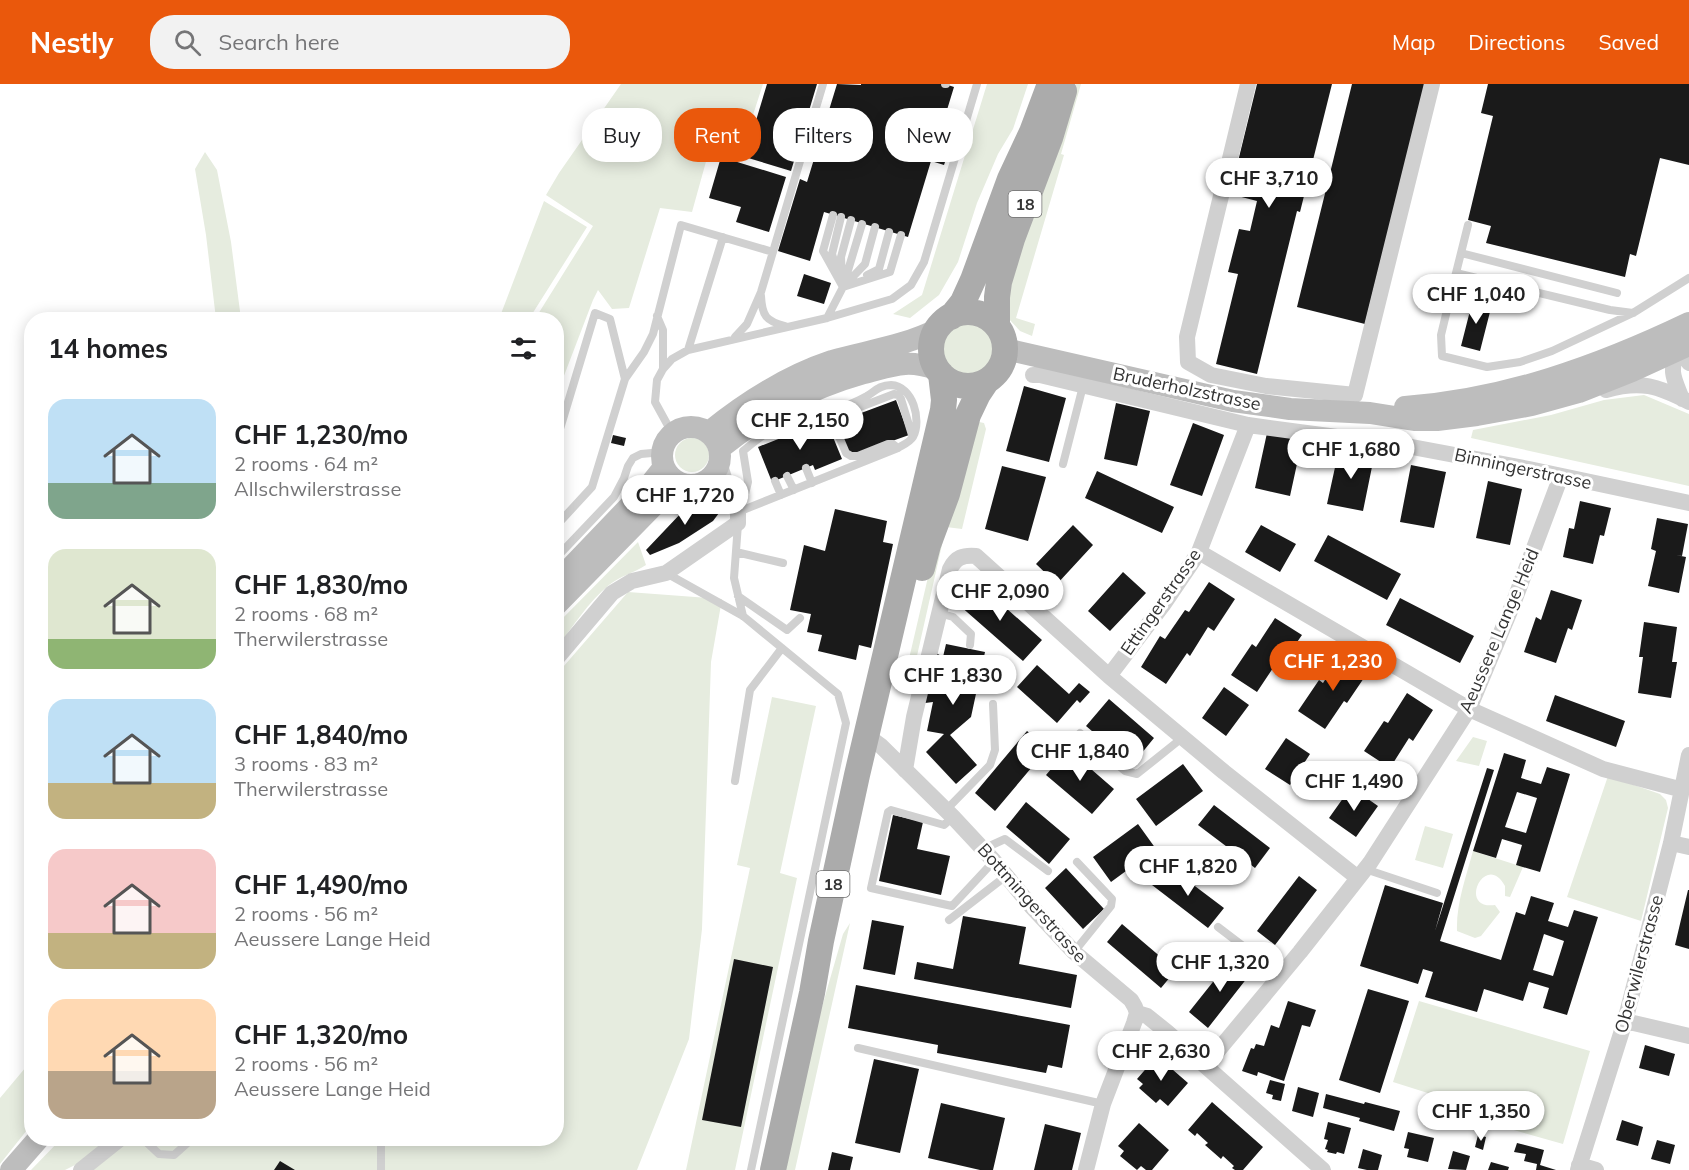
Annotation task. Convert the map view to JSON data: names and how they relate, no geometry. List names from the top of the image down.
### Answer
{
  "streets": {
    "main road": ["18", "Bruderholzstrasse"],
    "street": [
      "Binningerstrasse",
      "Ettingerstrasse",
      "Aeussere Lange Heid",
      "Bottmingerstrasse",
      "Oberwilerstrasse"
    ]
  },
  "crossings": [
    ["18", "Bruderholzstrasse"],
    ["18", "Bottmingerstrasse"],
    ["Binningerstrasse", "Ettingerstrasse"],
    ["Binningerstrasse", "Aeussere Lange Heid"],
    ["Aeussere Lange Heid", "Bottmingerstrasse"]
  ],
  "page": {
    "header": "Nestly",
    "search": "Search here",
    "nav": ["Map", "Directions", "Saved"],
    "chip": [
      "Buy",
      "Rent",
      "Filters",
      "New"
    ],
    "price": [
      "CHF 3,710",
      "CHF 1,040",
      "CHF 2,150",
      "CHF 1,680",
      "CHF 1,720",
      "CHF 2,090",
      "CHF 1,230",
      "CHF 1,830",
      "CHF 1,840",
      "CHF 1,490",
      "CHF 1,820",
      "CHF 1,320",
      "CHF 2,630",
      "CHF 1,350"
    ],
    "heading": "14 homes",
    "list": [
      {
        "name": "CHF 1,230/mo",
        "note": "2 rooms · 64 m² · Allschwilerstrasse"
      },
      {
        "name": "CHF 1,830/mo",
        "note": "2 rooms · 68 m² · Therwilerstrasse"
      },
      {
        "name": "CHF 1,840/mo",
        "note": "3 rooms · 83 m² · Therwilerstrasse"
      },
      {
        "name": "CHF 1,490/mo",
        "note": "2 rooms · 56 m² · Aeussere Lange Heid"
      },
      {
        "name": "CHF 1,320/mo",
        "note": "2 rooms · 56 m² · Aeussere Lange Heid"
      }
    ]
  }
}
